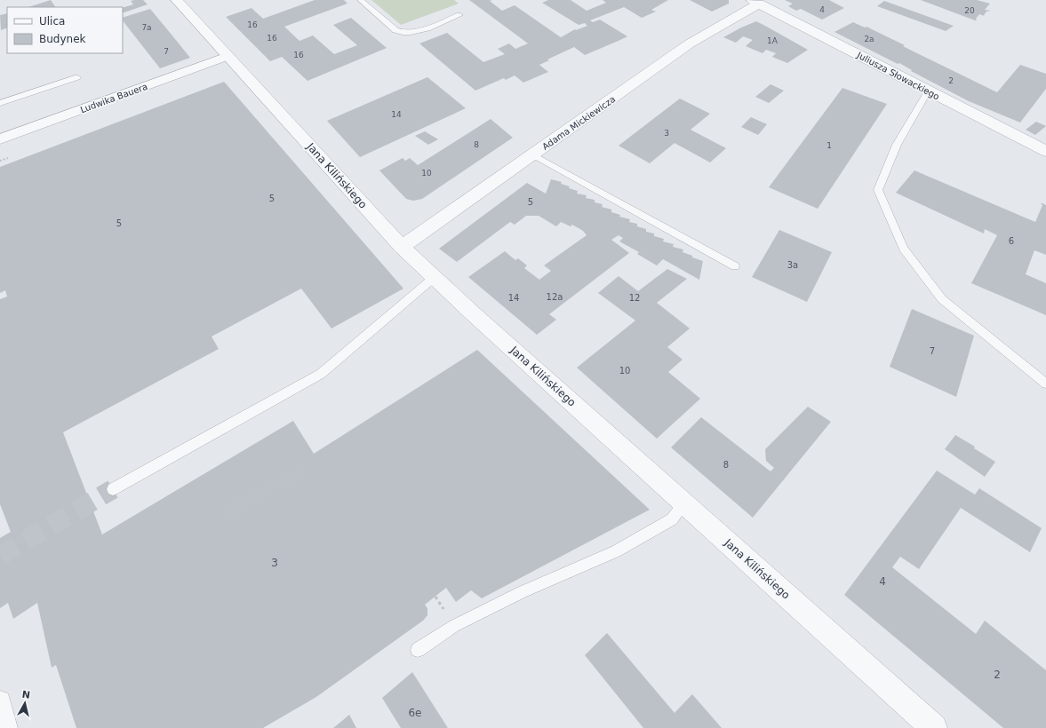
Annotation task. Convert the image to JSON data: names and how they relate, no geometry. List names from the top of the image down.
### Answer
{
  "streets": {
    "street": [
      "Juliusza Słowackiego",
      "Ludwika Bauera",
      "Adama Mickiewicza",
      "Jana Kilińskiego"
    ]
  },
  "crossings": [
    ["Juliusza Słowackiego", "Adama Mickiewicza"],
    ["Ludwika Bauera", "Jana Kilińskiego"],
    ["Adama Mickiewicza", "Jana Kilińskiego"]
  ],
  "house_numbers": [
    "4",
    "20",
    "16",
    "7a",
    "16",
    "2a",
    "1A",
    "7",
    "16",
    "2",
    "14",
    "3",
    "8",
    "1",
    "10",
    "5",
    "5",
    "5",
    "6",
    "3a",
    "12a",
    "14",
    "12",
    "7",
    "10",
    "8",
    "3",
    "4",
    "2",
    "6e"
  ],
  "legend": ["Ulica", "Budynek"],
  "north": "top"
}
